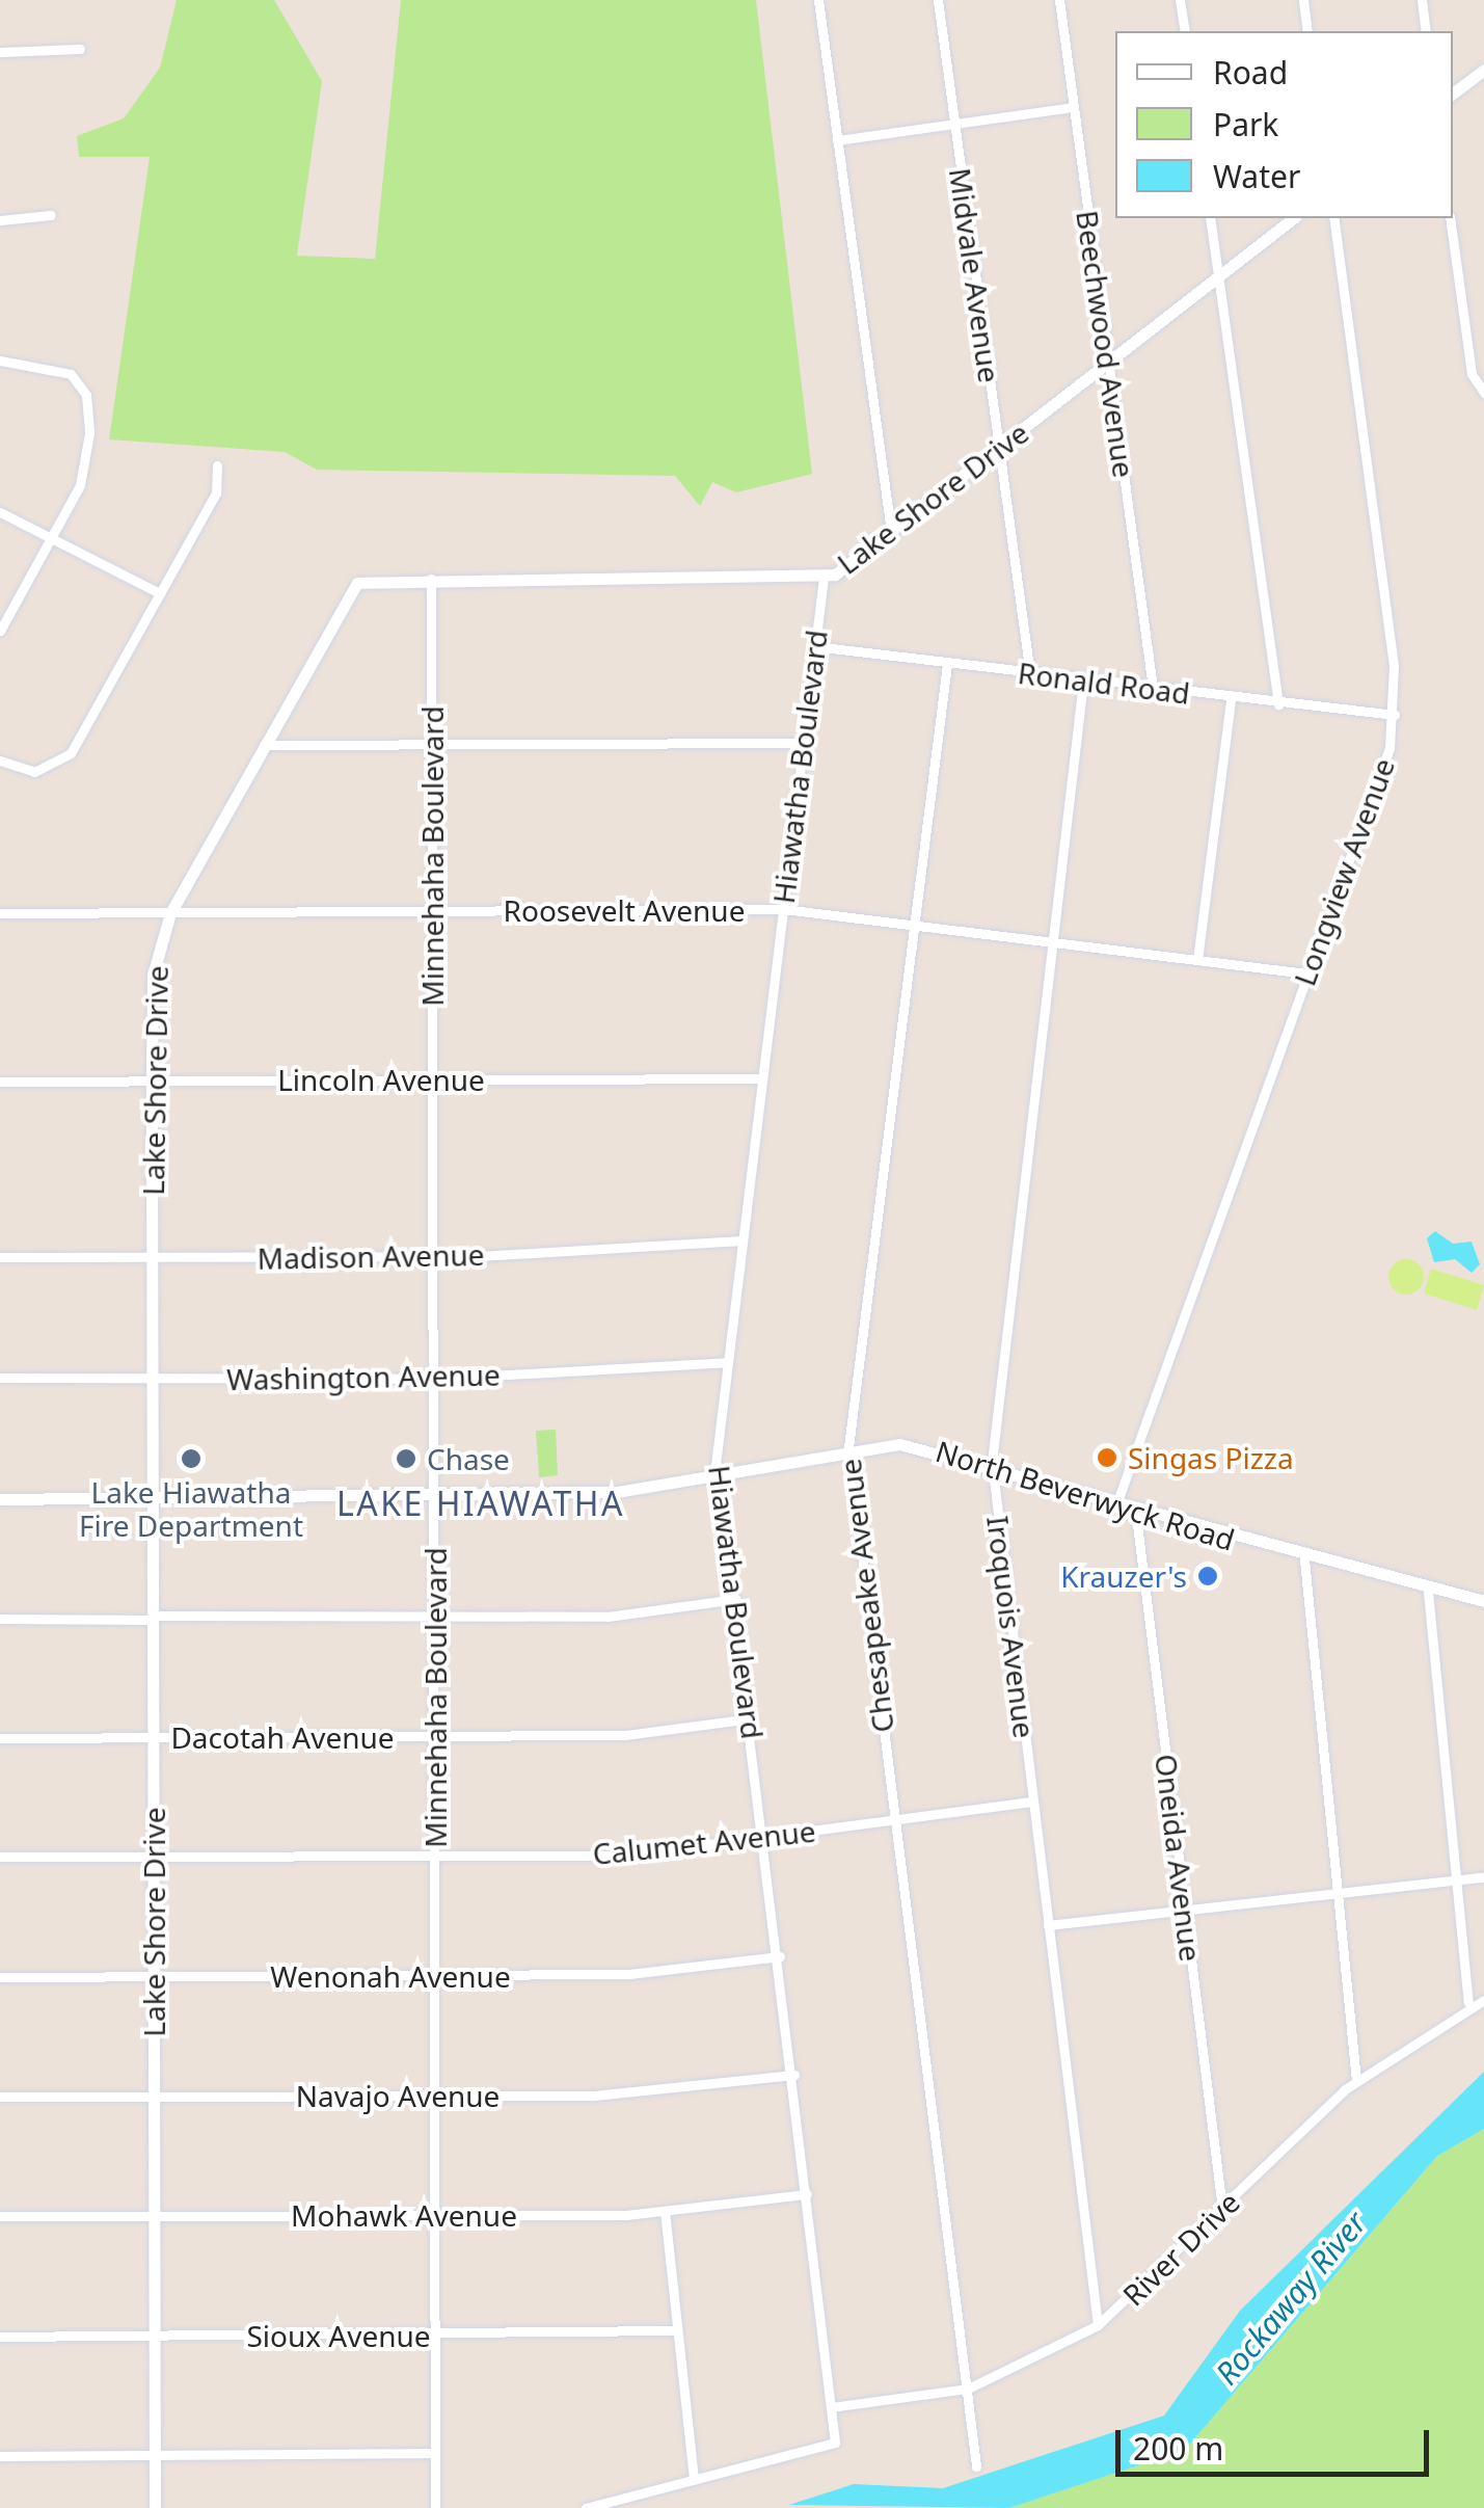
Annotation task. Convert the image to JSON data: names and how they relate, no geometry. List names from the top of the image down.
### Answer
{
  "streets": {
    "street": [
      "Midvale Avenue",
      "Beechwood Avenue",
      "Lake Shore Drive",
      "Ronald Road",
      "Hiawatha Boulevard",
      "Minnehaha Boulevard",
      "Longview Avenue",
      "Roosevelt Avenue",
      "Lincoln Avenue",
      "Madison Avenue",
      "Washington Avenue",
      "North Beverwyck Road",
      "Chesapeake Avenue",
      "Iroquois Avenue",
      "Dacotah Avenue",
      "Calumet Avenue",
      "Oneida Avenue",
      "Wenonah Avenue",
      "Navajo Avenue",
      "Mohawk Avenue",
      "River Drive",
      "Sioux Avenue"
    ]
  },
  "crossings": [
    ["Midvale Avenue", "Lake Shore Drive"],
    ["Midvale Avenue", "Ronald Road"],
    ["Beechwood Avenue", "Lake Shore Drive"],
    ["Beechwood Avenue", "Ronald Road"],
    ["Lake Shore Drive", "Hiawatha Boulevard"],
    ["Lake Shore Drive", "Minnehaha Boulevard"],
    ["Lake Shore Drive", "Roosevelt Avenue"],
    ["Lake Shore Drive", "Lincoln Avenue"],
    ["Lake Shore Drive", "Madison Avenue"],
    ["Lake Shore Drive", "Washington Avenue"],
    ["Lake Shore Drive", "North Beverwyck Road"],
    ["Lake Shore Drive", "Dacotah Avenue"],
    ["Lake Shore Drive", "Calumet Avenue"],
    ["Lake Shore Drive", "Wenonah Avenue"],
    ["Lake Shore Drive", "Navajo Avenue"],
    ["Lake Shore Drive", "Mohawk Avenue"],
    ["Lake Shore Drive", "Sioux Avenue"],
    ["Ronald Road", "Hiawatha Boulevard"],
    ["Ronald Road", "Longview Avenue"],
    ["Ronald Road", "Chesapeake Avenue"],
    ["Ronald Road", "Iroquois Avenue"],
    ["Hiawatha Boulevard", "Roosevelt Avenue"],
    ["Hiawatha Boulevard", "Lincoln Avenue"],
    ["Hiawatha Boulevard", "Madison Avenue"],
    ["Hiawatha Boulevard", "Washington Avenue"],
    ["Hiawatha Boulevard", "North Beverwyck Road"],
    ["Hiawatha Boulevard", "Dacotah Avenue"],
    ["Hiawatha Boulevard", "Calumet Avenue"],
    ["Hiawatha Boulevard", "Wenonah Avenue"],
    ["Hiawatha Boulevard", "Navajo Avenue"],
    ["Hiawatha Boulevard", "Mohawk Avenue"],
    ["Hiawatha Boulevard", "River Drive"],
    ["Minnehaha Boulevard", "Roosevelt Avenue"],
    ["Minnehaha Boulevard", "Lincoln Avenue"],
    ["Minnehaha Boulevard", "Madison Avenue"],
    ["Minnehaha Boulevard", "Washington Avenue"],
    ["Minnehaha Boulevard", "North Beverwyck Road"],
    ["Minnehaha Boulevard", "Dacotah Avenue"],
    ["Minnehaha Boulevard", "Calumet Avenue"],
    ["Minnehaha Boulevard", "Wenonah Avenue"],
    ["Minnehaha Boulevard", "Navajo Avenue"],
    ["Minnehaha Boulevard", "Mohawk Avenue"],
    ["Minnehaha Boulevard", "Sioux Avenue"],
    ["Longview Avenue", "Roosevelt Avenue"],
    ["Longview Avenue", "North Beverwyck Road"],
    ["Roosevelt Avenue", "Chesapeake Avenue"],
    ["Roosevelt Avenue", "Iroquois Avenue"],
    ["North Beverwyck Road", "Chesapeake Avenue"],
    ["North Beverwyck Road", "Iroquois Avenue"],
    ["North Beverwyck Road", "Oneida Avenue"],
    ["Chesapeake Avenue", "Calumet Avenue"],
    ["Chesapeake Avenue", "River Drive"],
    ["Iroquois Avenue", "Calumet Avenue"],
    ["Iroquois Avenue", "River Drive"],
    ["Oneida Avenue", "River Drive"]
  ],
  "districts": ["LAKE HIAWATHA"],
  "water": ["Rockaway River"],
  "places": [
    "Singas Pizza",
    "Lake Hiawatha Fire Department",
    "Chase",
    "Krauzer's"
  ],
  "legend": ["Road", "Park", "Water"],
  "scale_bar": "200 m"
}
